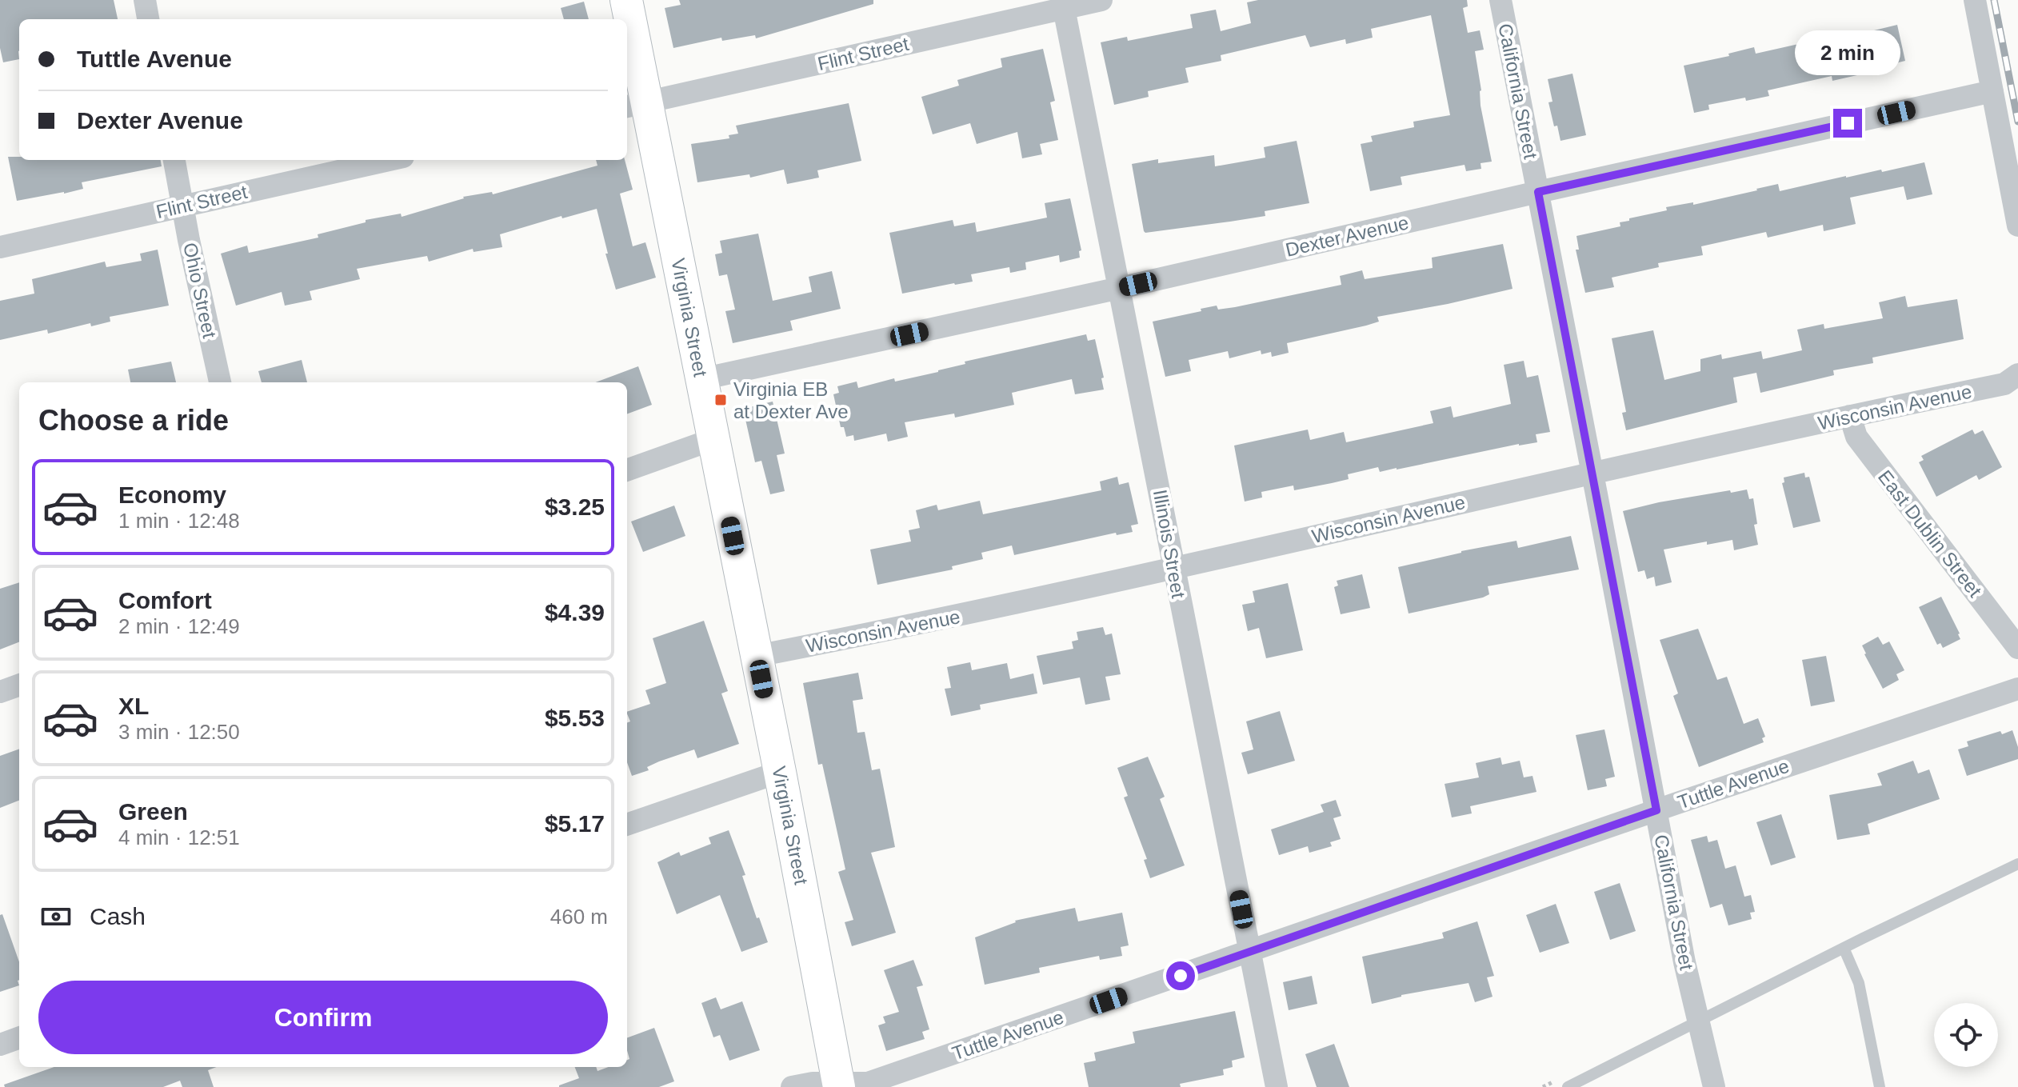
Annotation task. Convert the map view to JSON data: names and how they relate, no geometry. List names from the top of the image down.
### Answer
{
  "streets": {
    "street": [
      "Flint Street",
      "California Street",
      "Dexter Avenue",
      "Ohio Street",
      "Virginia Street",
      "Wisconsin Avenue",
      "East Dublin Street",
      "Illinois Street",
      "Tuttle Avenue"
    ]
  },
  "crossings": [
    ["Flint Street", "Ohio Street"],
    ["Flint Street", "Virginia Street"],
    ["Flint Street", "Illinois Street"],
    ["California Street", "Dexter Avenue"],
    ["California Street", "Wisconsin Avenue"],
    ["California Street", "Tuttle Avenue"],
    ["Dexter Avenue", "Virginia Street"],
    ["Dexter Avenue", "Illinois Street"],
    ["Virginia Street", "Wisconsin Avenue"],
    ["Virginia Street", "Tuttle Avenue"],
    ["Wisconsin Avenue", "East Dublin Street"],
    ["Wisconsin Avenue", "Illinois Street"],
    ["Illinois Street", "Tuttle Avenue"]
  ],
  "places": {
    "transit": ["Virginia EB at Dexter Ave"]
  },
  "page": {
    "banner": ["Tuttle Avenue", "Dexter Avenue"],
    "bubble": "2 min",
    "heading": "Choose a ride",
    "list": [
      {
        "name": "Economy",
        "note": "1 min · 12:48",
        "value": "$3.25"
      },
      {
        "name": "Comfort",
        "note": "2 min · 12:49",
        "value": "$4.39"
      },
      {
        "name": "XL",
        "note": "3 min · 12:50",
        "value": "$5.53"
      },
      {
        "name": "Green",
        "note": "4 min · 12:51",
        "value": "$5.17"
      }
    ],
    "pay": ["Cash", "460 m"],
    "buttons": "Confirm"
  }
}
